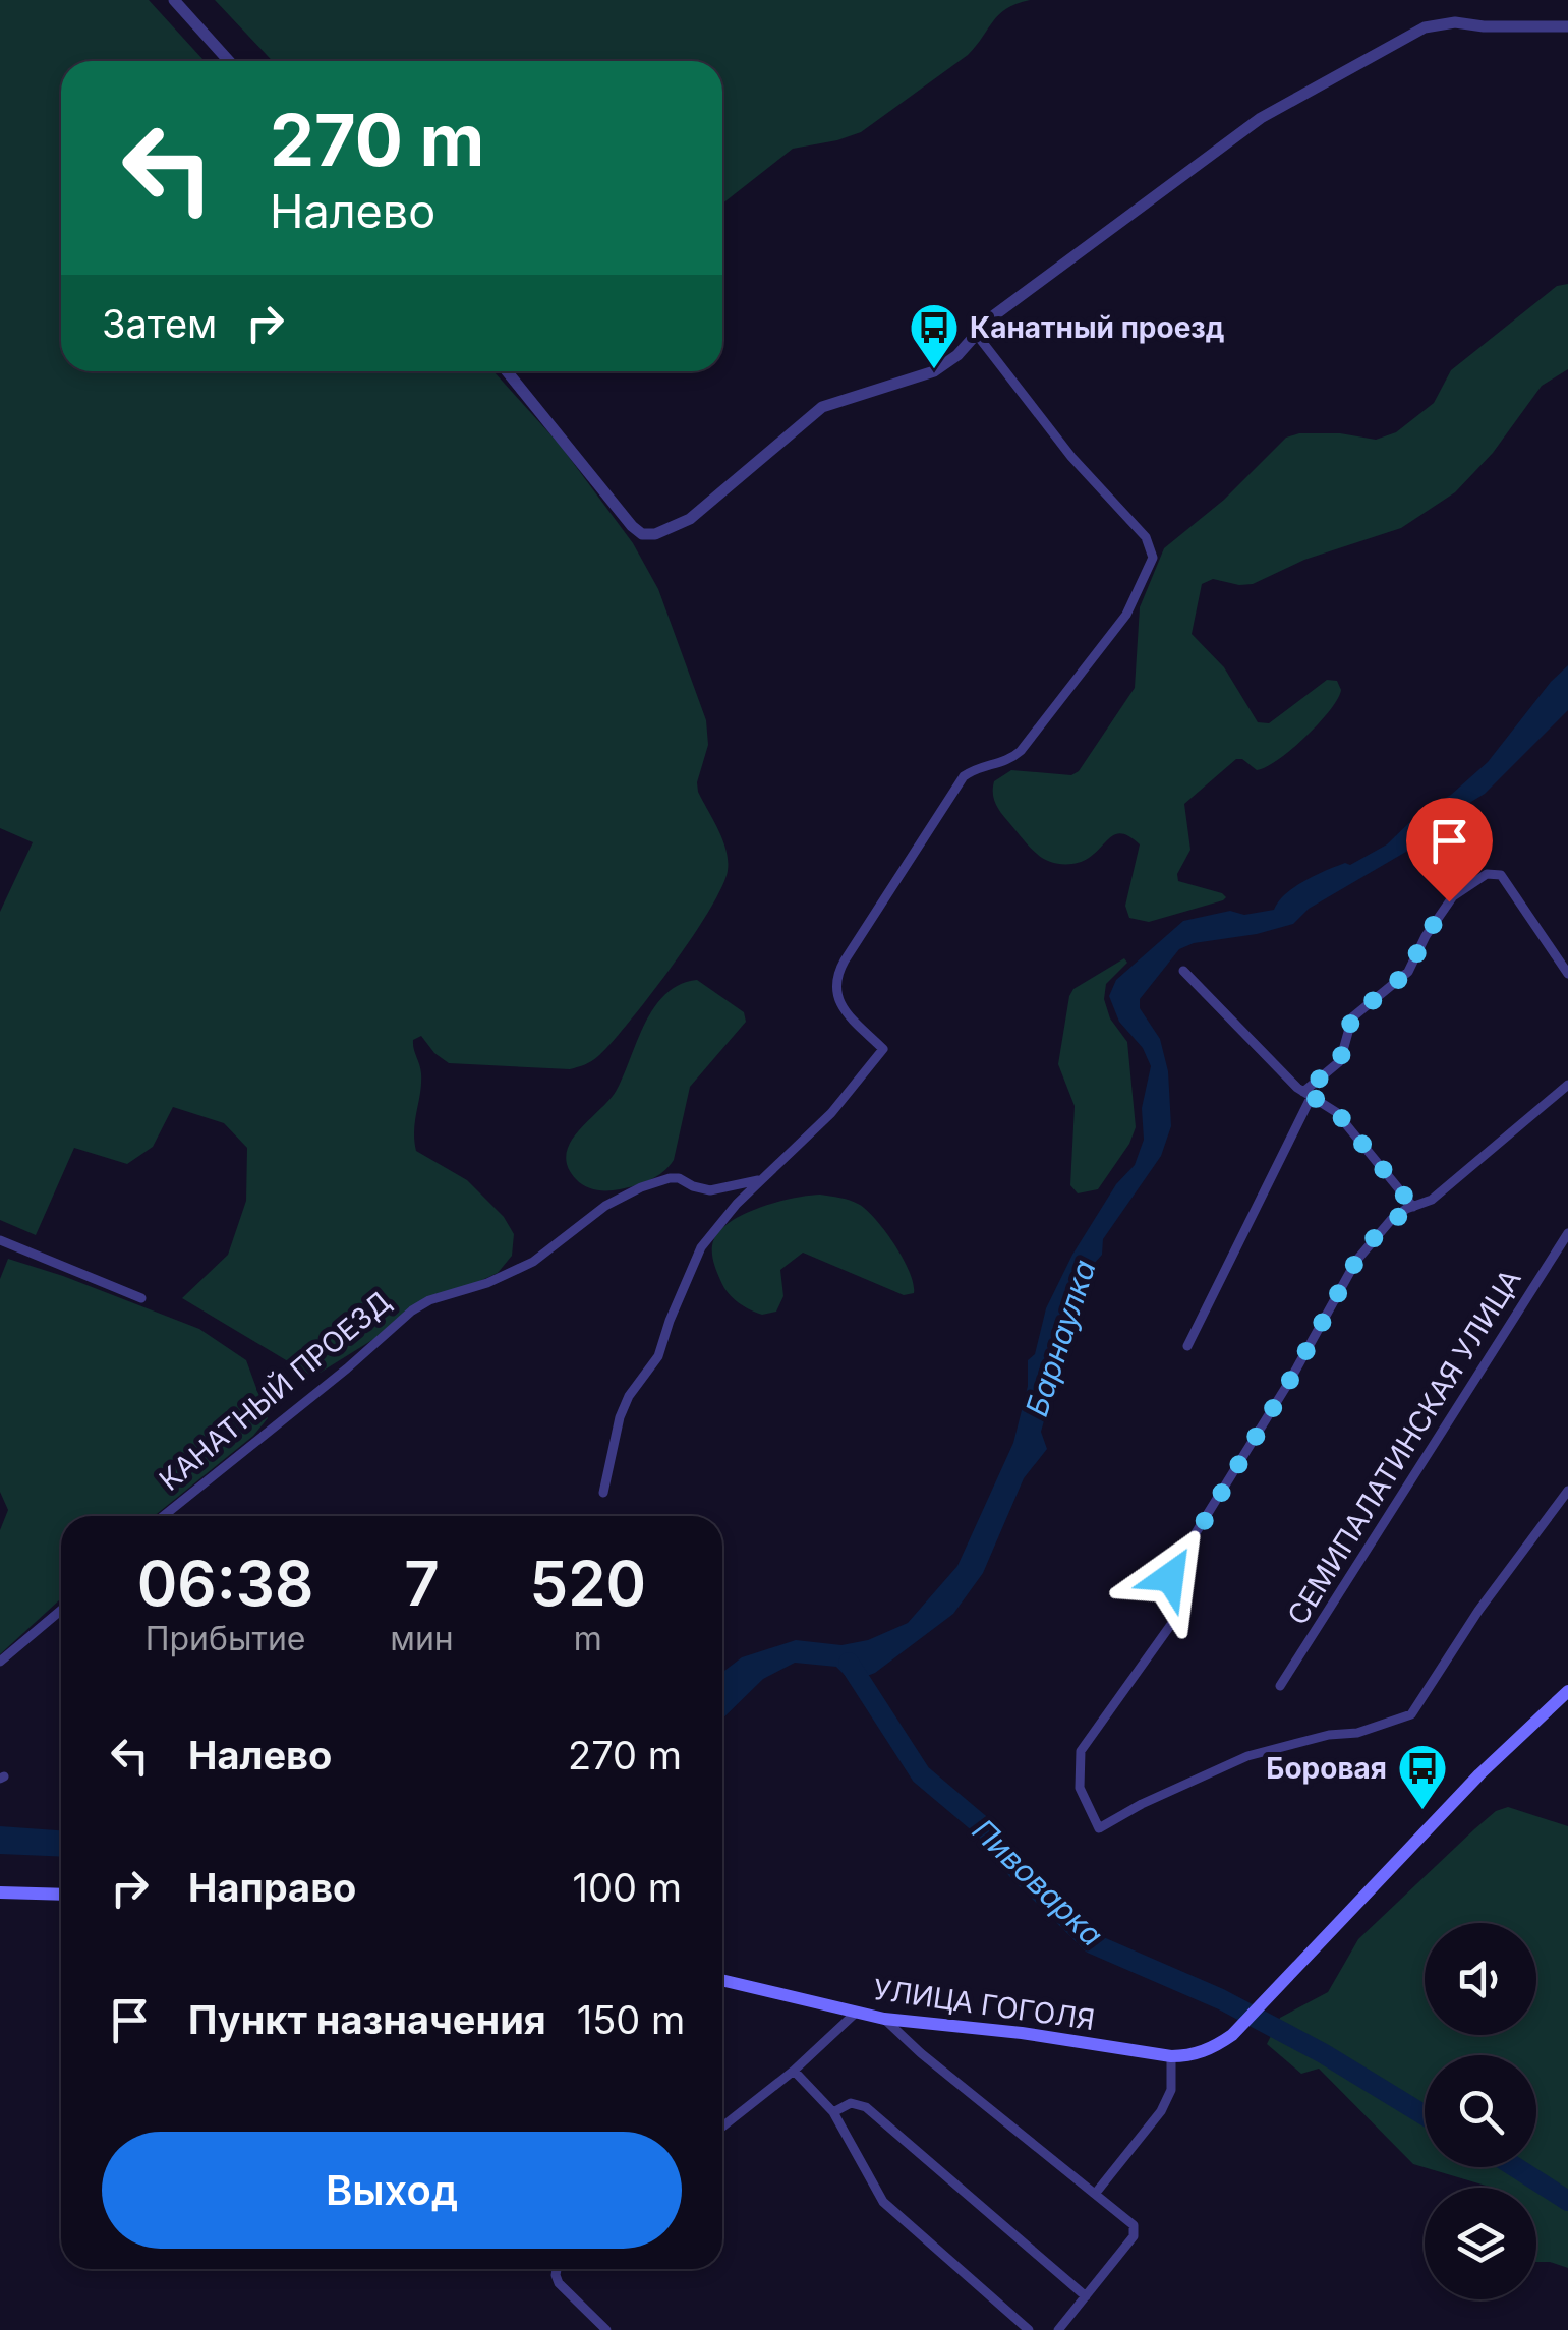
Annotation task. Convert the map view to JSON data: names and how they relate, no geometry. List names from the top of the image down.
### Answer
{
  "streets": {
    "main road": ["УЛИЦА ГОГОЛЯ"],
    "street": ["КАНАТНЫЙ ПРОЕЗД", "СЕМИПАЛАТИНСКАЯ УЛИЦА"]
  },
  "water": ["Барнаулка", "Пивоварка"],
  "places": {
    "bus stop": ["Канатный проезд", "Боровая"]
  },
  "page": {
    "turn": ["270 m", "Налево"],
    "then": "Затем",
    "eta": [
      "06:38",
      "Прибытие",
      "7",
      "мин",
      "520",
      "m"
    ],
    "list": [
      {
        "name": "Налево",
        "value": "270 m"
      },
      {
        "name": "Направо",
        "value": "100 m"
      },
      {
        "name": "Пункт назначения",
        "value": "150 m"
      }
    ],
    "buttons": "Выход"
  }
}
